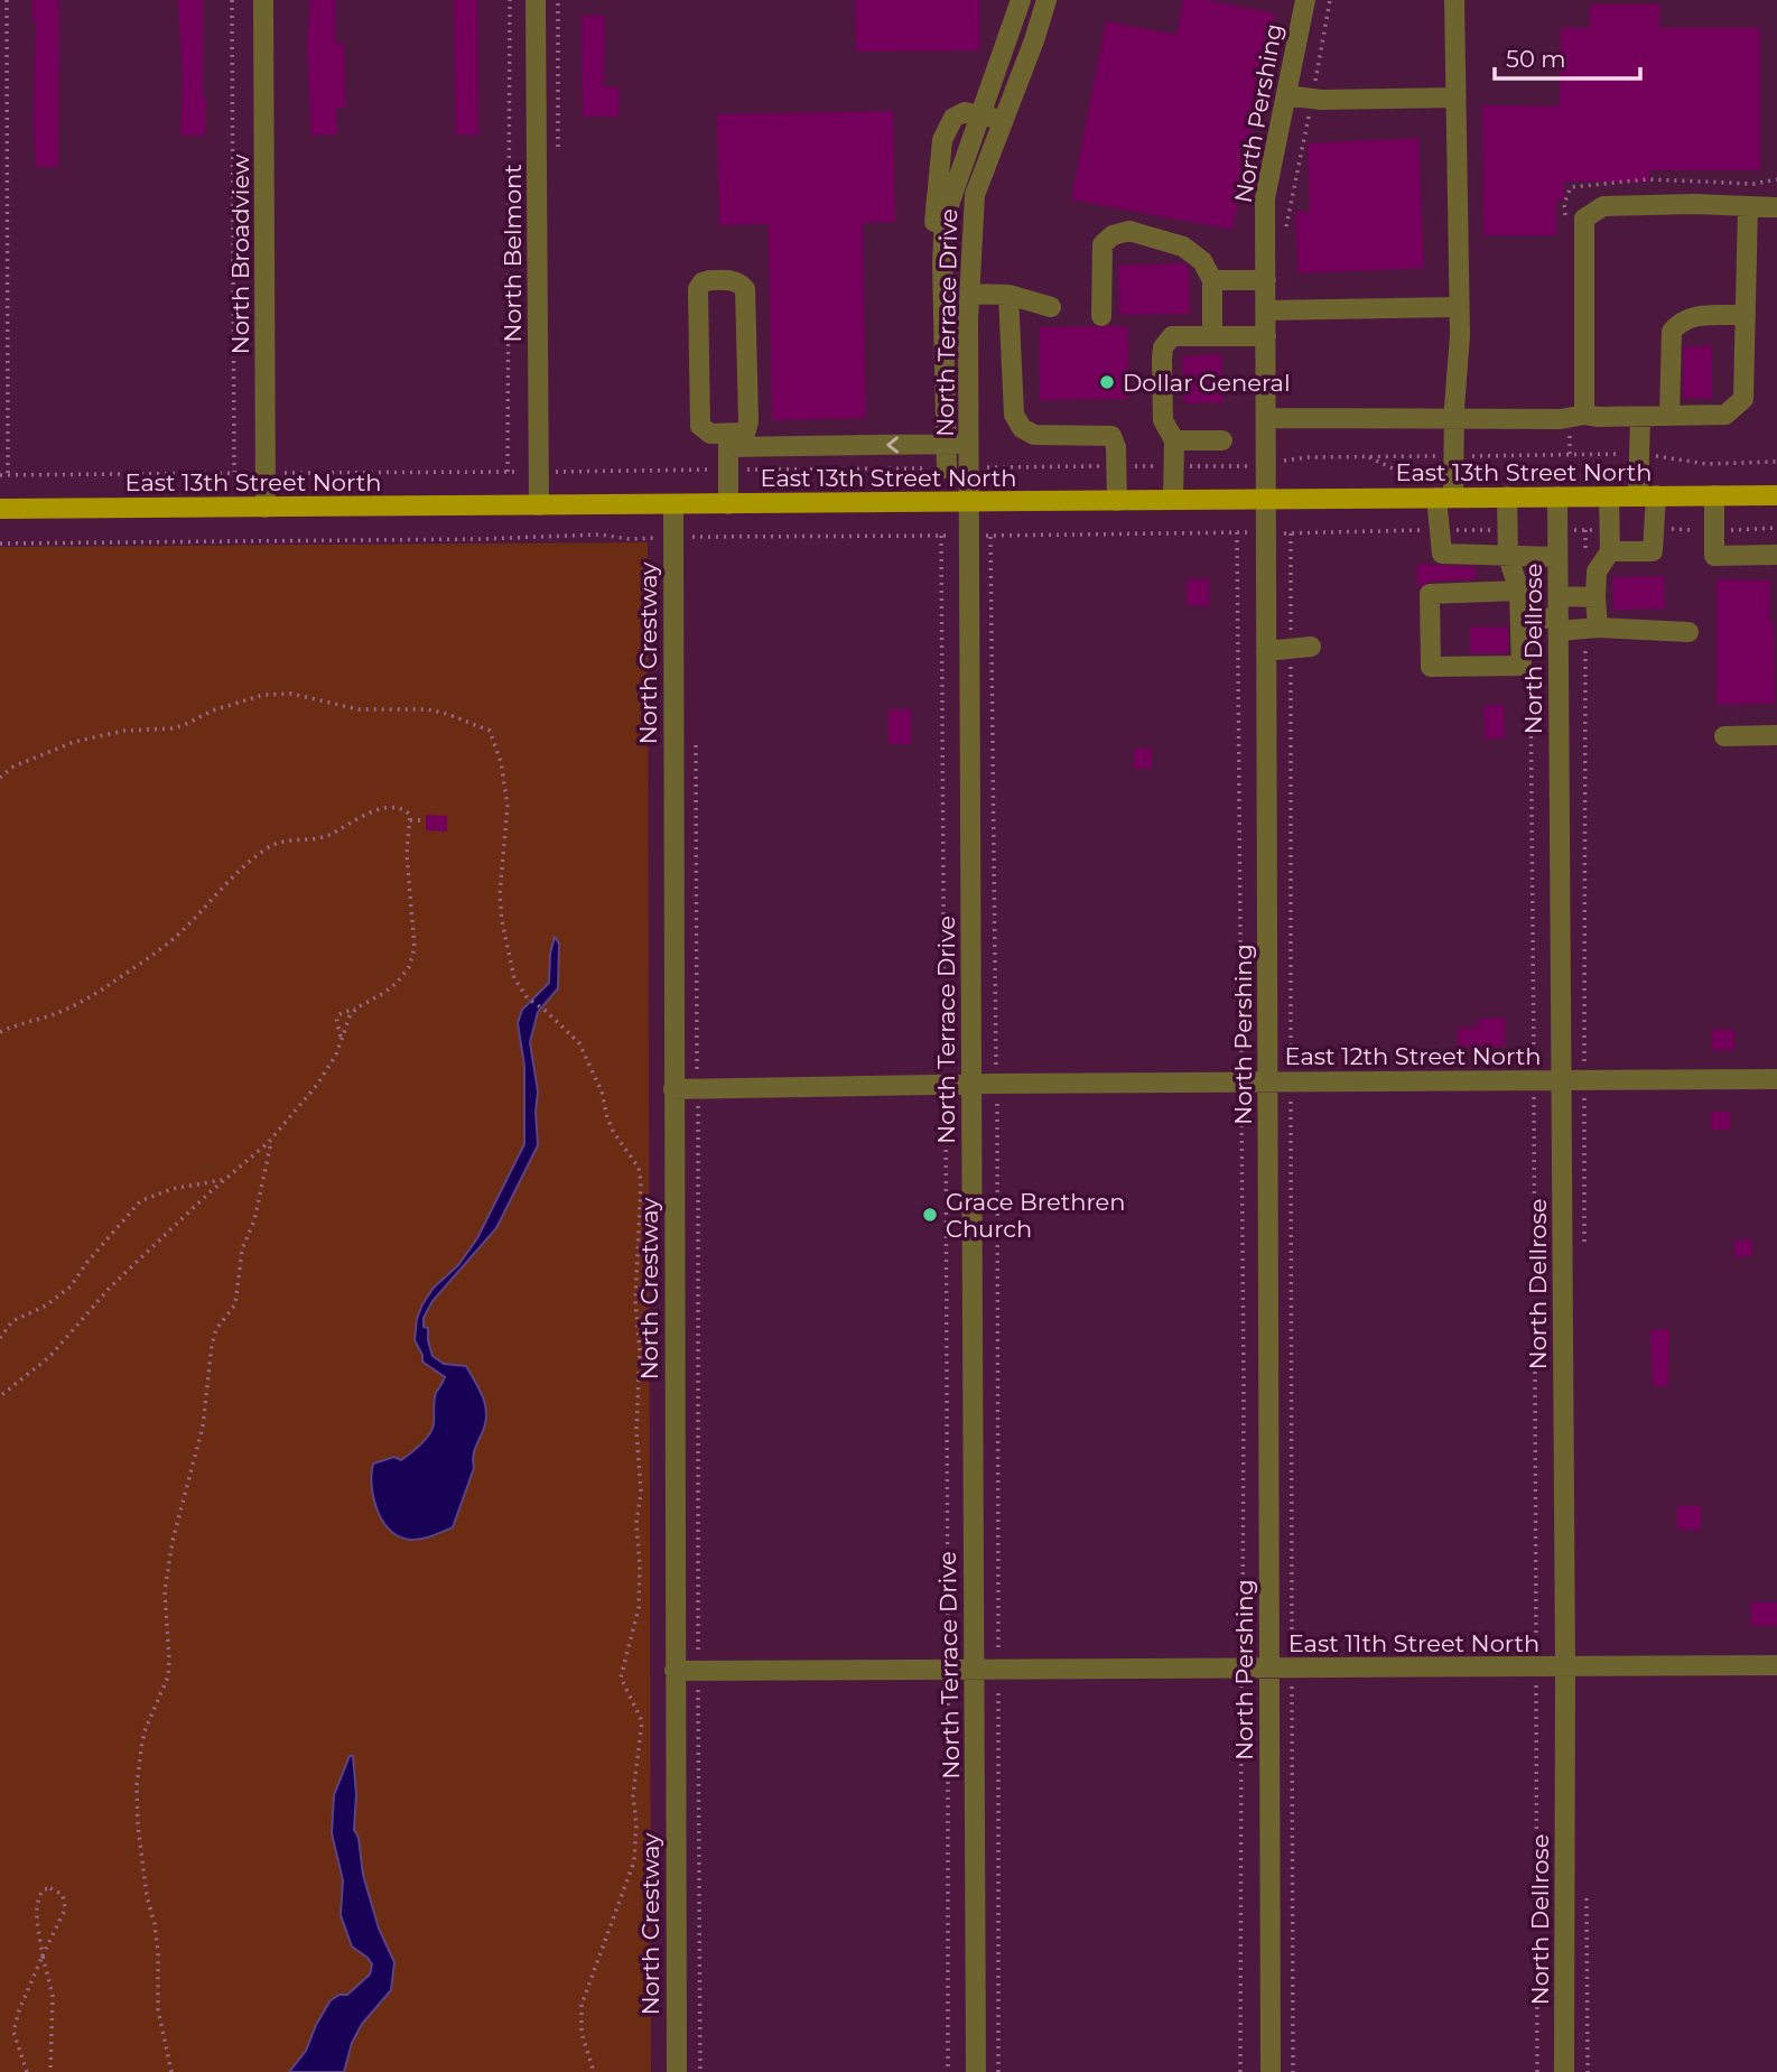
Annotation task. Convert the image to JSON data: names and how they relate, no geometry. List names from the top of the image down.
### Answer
{
  "streets": {
    "main road": ["East 13th Street North"],
    "street": [
      "North Pershing",
      "North Belmont",
      "North Broadview",
      "North Terrace Drive",
      "North Dellrose",
      "North Crestway",
      "East 12th Street North",
      "East 11th Street North"
    ]
  },
  "crossings": [
    ["North Pershing", "East 13th Street North"],
    ["North Pershing", "East 12th Street North"],
    ["North Pershing", "East 11th Street North"],
    ["North Belmont", "East 13th Street North"],
    ["North Broadview", "East 13th Street North"],
    ["North Terrace Drive", "East 13th Street North"],
    ["North Terrace Drive", "East 12th Street North"],
    ["North Terrace Drive", "East 11th Street North"],
    ["East 13th Street North", "North Dellrose"],
    ["East 13th Street North", "North Crestway"],
    ["North Dellrose", "East 12th Street North"],
    ["North Dellrose", "East 11th Street North"],
    ["North Crestway", "East 12th Street North"],
    ["North Crestway", "East 11th Street North"]
  ],
  "places": ["Dollar General", "Grace Brethren Church"],
  "scale_bar": "50 m"
}
